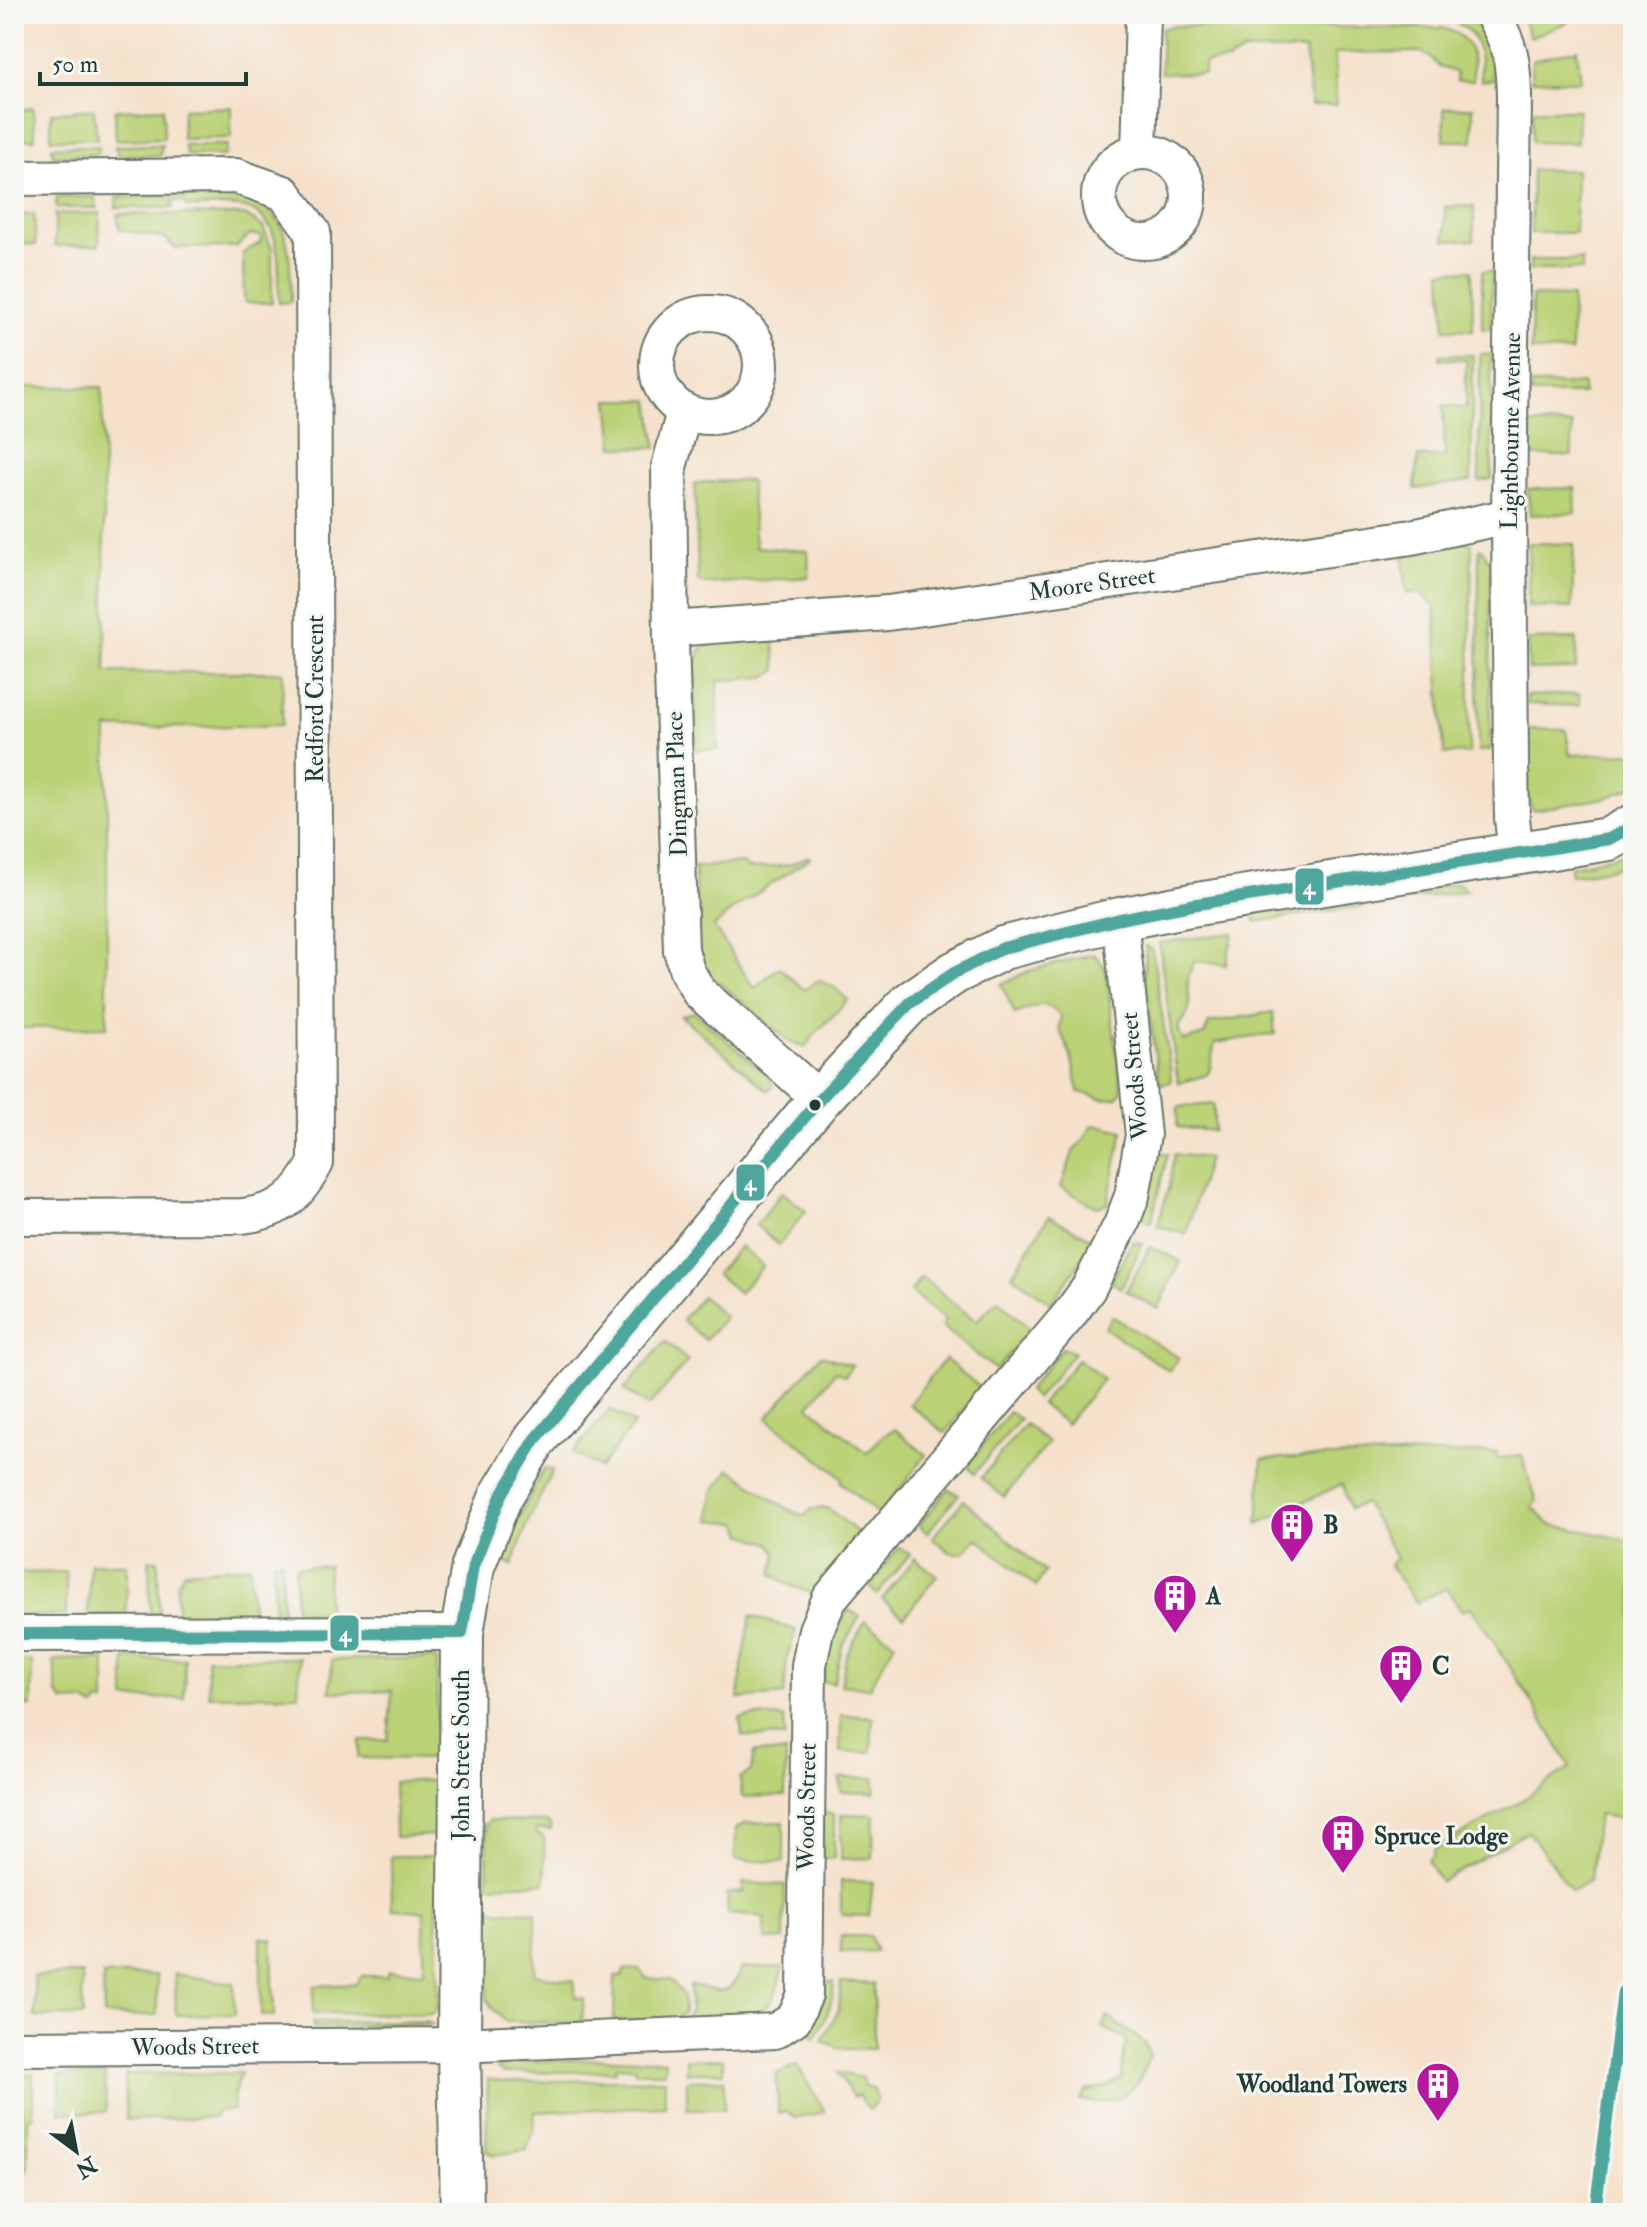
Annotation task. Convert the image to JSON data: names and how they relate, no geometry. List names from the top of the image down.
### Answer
{
  "streets": {
    "street": [
      "Lightbourne Avenue",
      "Moore Street",
      "Redford Crescent",
      "Dingman Place",
      "Woods Street",
      "John Street South"
    ]
  },
  "crossings": [
    ["Lightbourne Avenue", "Moore Street"],
    ["Lightbourne Avenue", "John Street South"],
    ["Moore Street", "Dingman Place"],
    ["Dingman Place", "John Street South"],
    ["Woods Street", "John Street South"]
  ],
  "places": {
    "building": [
      "B",
      "A",
      "C",
      "Spruce Lodge",
      "Woodland Towers"
    ]
  },
  "lines": ["transit line 4"],
  "scale_bar": "50 m",
  "north": "bottom right"
}
